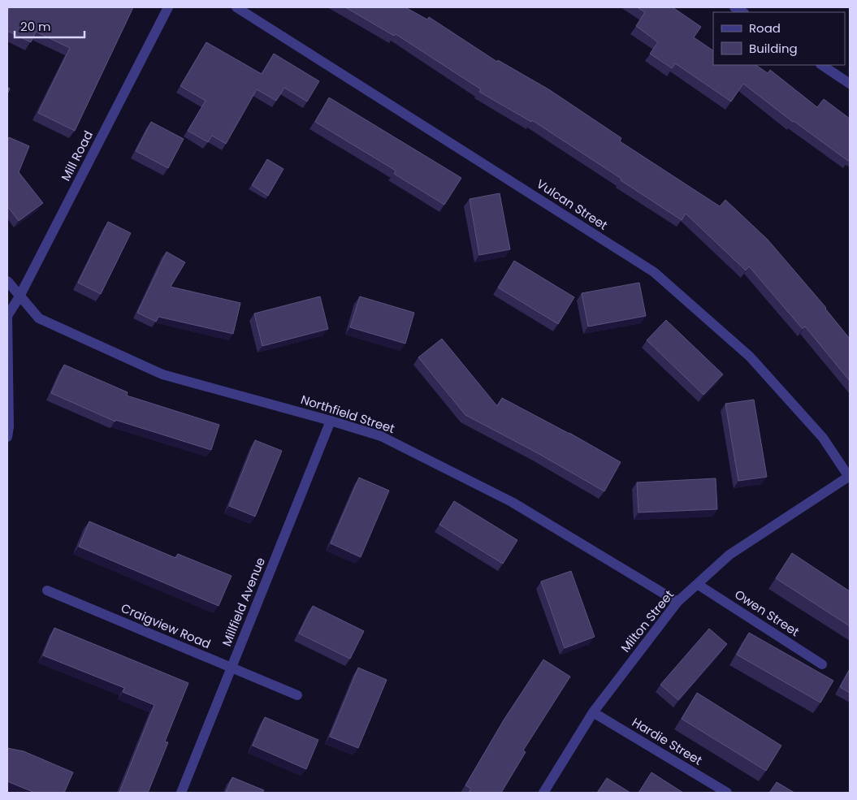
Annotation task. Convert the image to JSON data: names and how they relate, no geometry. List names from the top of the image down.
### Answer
{
  "streets": {
    "street": [
      "Mill Road",
      "Vulcan Street",
      "Northfield Street",
      "Millfield Avenue",
      "Owen Street",
      "Milton Street",
      "Craigview Road",
      "Hardie Street"
    ]
  },
  "crossings": [
    ["Mill Road", "Northfield Street"],
    ["Vulcan Street", "Milton Street"],
    ["Northfield Street", "Millfield Avenue"],
    ["Northfield Street", "Milton Street"],
    ["Millfield Avenue", "Craigview Road"],
    ["Owen Street", "Milton Street"],
    ["Milton Street", "Hardie Street"]
  ],
  "legend": ["Road", "Building"],
  "scale_bar": "20 m"
}
